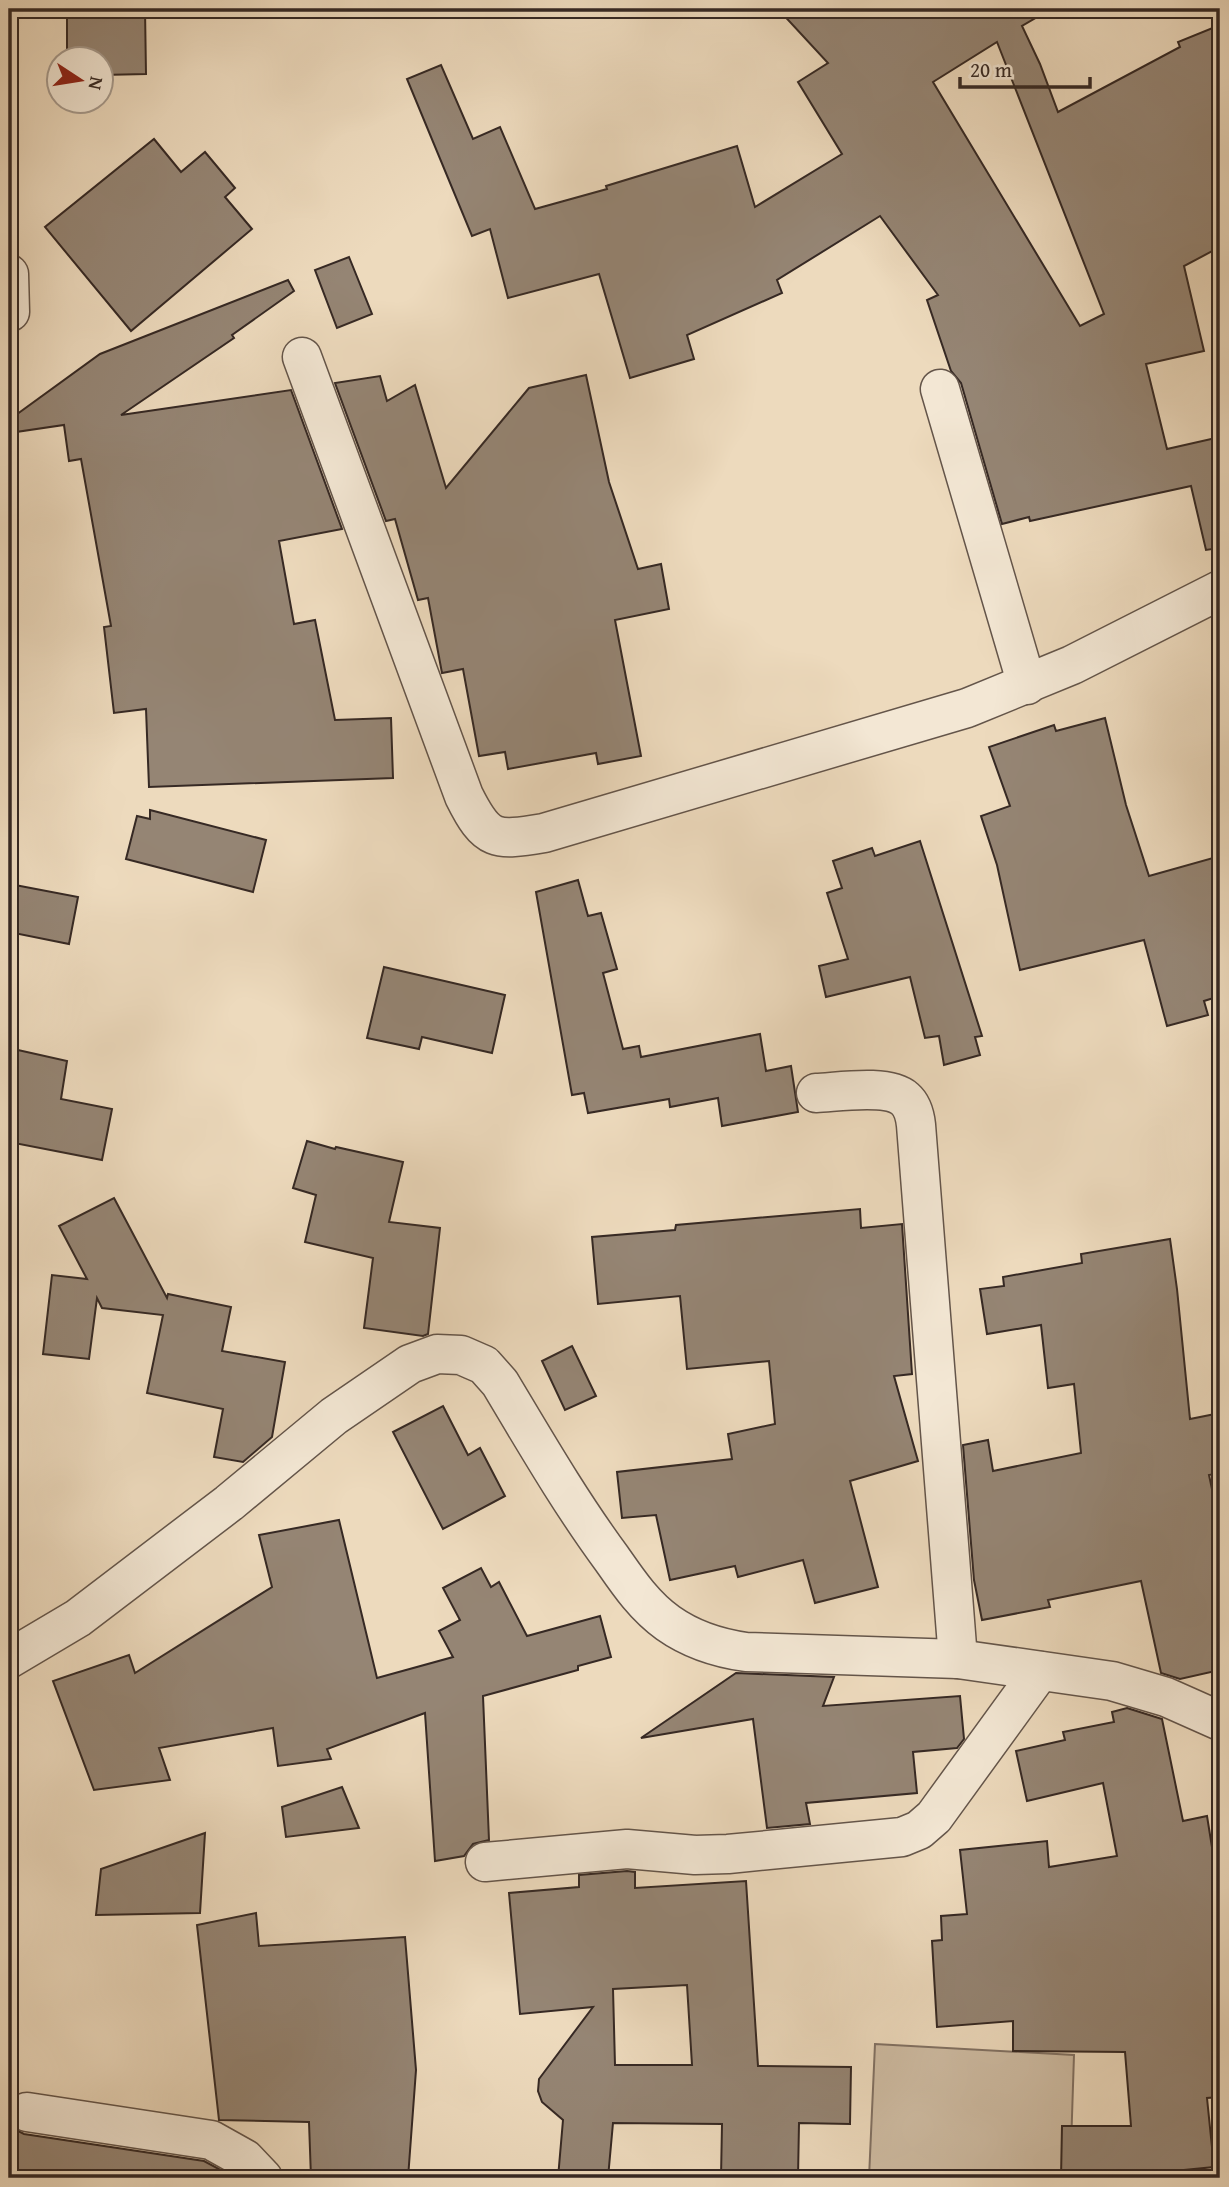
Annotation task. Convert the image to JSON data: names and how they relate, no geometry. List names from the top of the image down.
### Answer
{
  "scale_bar": "20 m",
  "north": "right"
}
